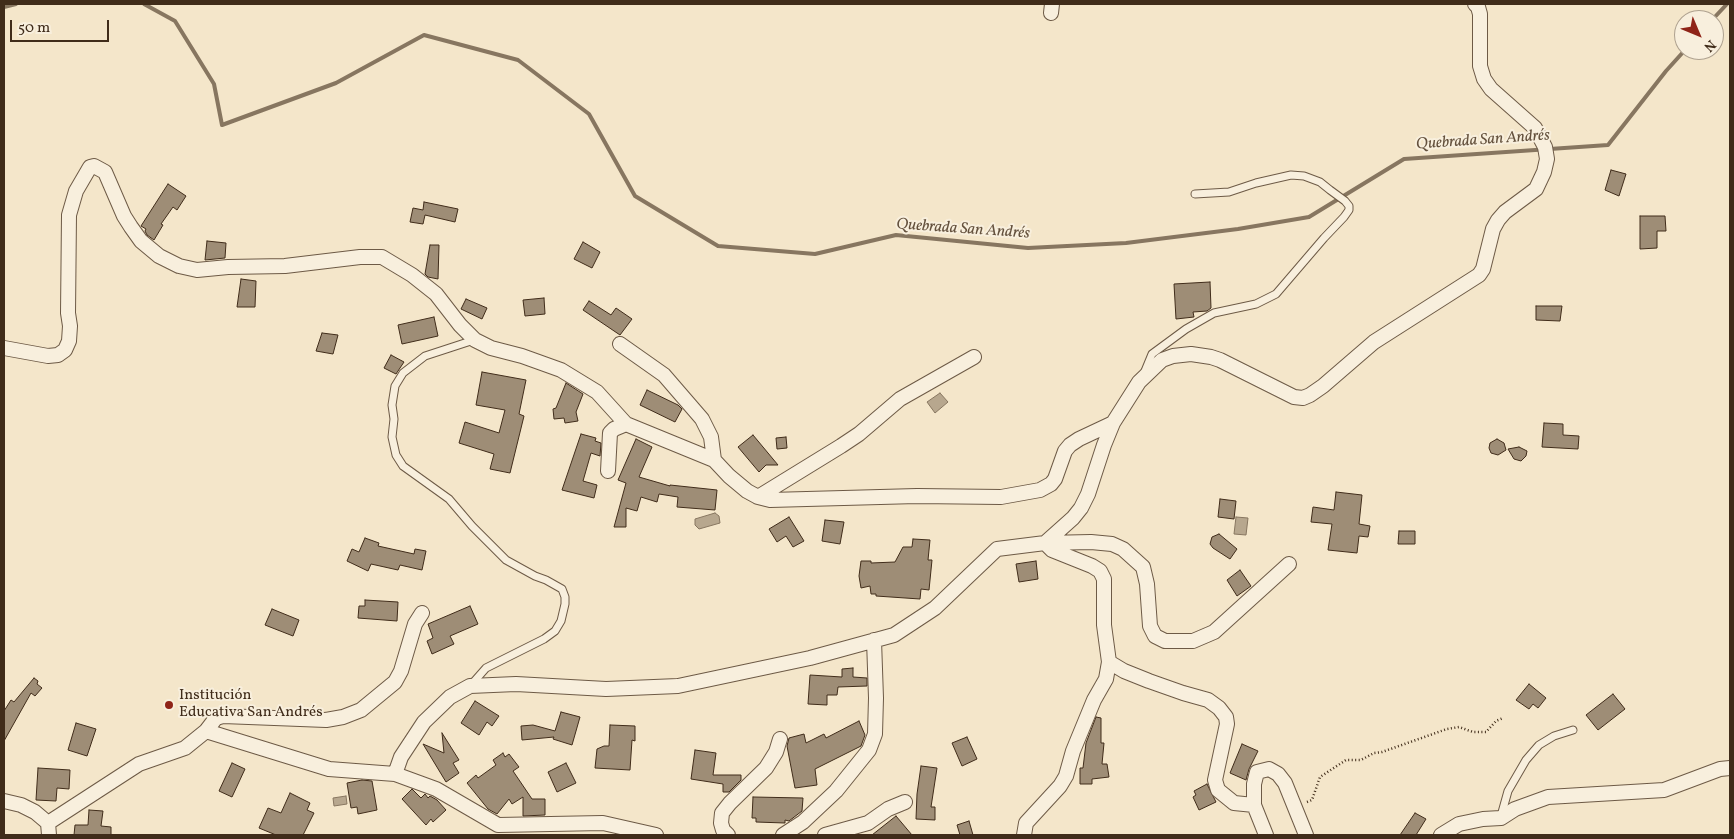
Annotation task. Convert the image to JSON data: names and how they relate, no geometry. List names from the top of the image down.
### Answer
{
  "water": ["Quebrada San Andrés"],
  "places": ["Institución Educativa San Andrés"],
  "scale_bar": "50 m",
  "north": "bottom right"
}
